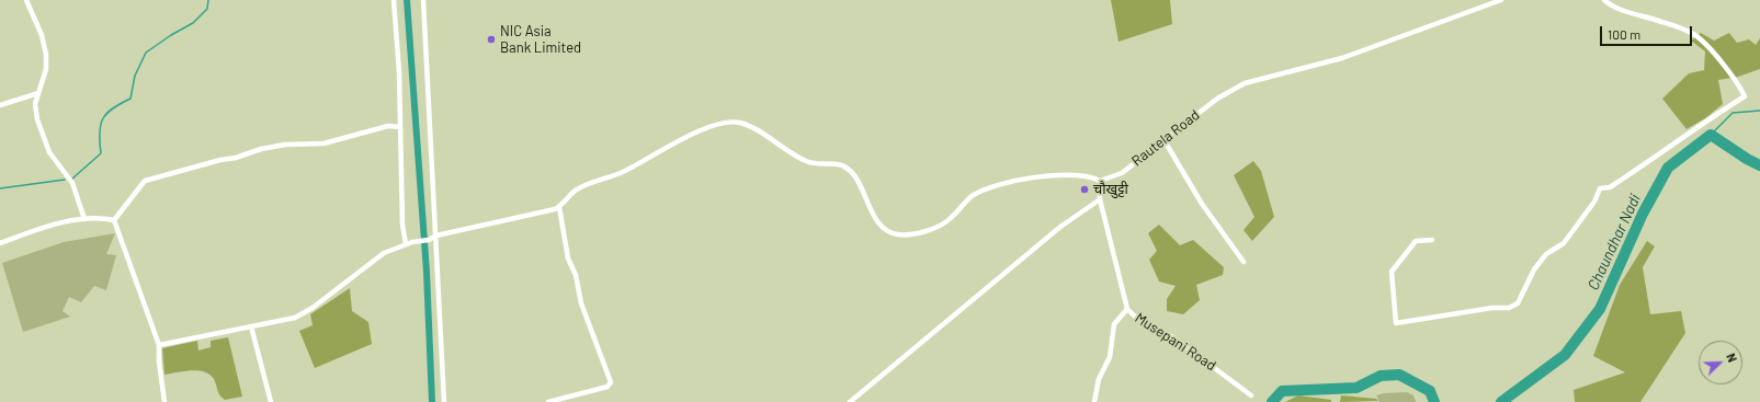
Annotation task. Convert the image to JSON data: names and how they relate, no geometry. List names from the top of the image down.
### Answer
{
  "streets": {
    "street": ["Rautela Road", "Musepani Road"]
  },
  "water": ["Chaundhar Nadi"],
  "places": ["NIC Asia Bank Limited", "चौखुट्टी"],
  "scale_bar": "100 m",
  "north": "top right"
}
